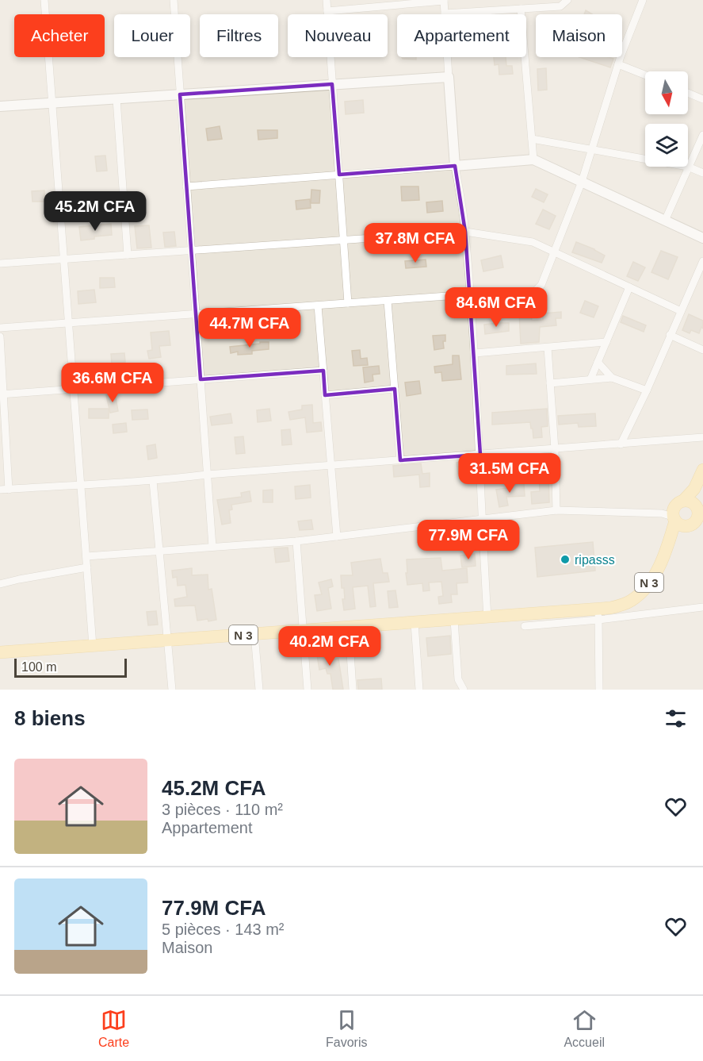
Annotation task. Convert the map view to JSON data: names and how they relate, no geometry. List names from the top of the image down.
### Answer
{
  "streets": {
    "main road": ["N 3"]
  },
  "places": ["ripasss"],
  "scale_bar": "100 m",
  "north": "bottom",
  "page": {
    "chip": [
      "Acheter",
      "Louer",
      "Filtres",
      "Nouveau",
      "Appartement",
      "Maison"
    ],
    "price": [
      "45.2M CFA",
      "37.8M CFA",
      "84.6M CFA",
      "44.7M CFA",
      "36.6M CFA",
      "31.5M CFA",
      "77.9M CFA",
      "40.2M CFA"
    ],
    "scale": "100 m",
    "heading": "8 biens",
    "list": [
      {
        "name": "45.2M CFA",
        "note": "3 pièces · 110 m² · Appartement"
      },
      {
        "name": "77.9M CFA",
        "note": "5 pièces · 143 m² · Maison"
      }
    ],
    "tabs": ["Carte", "Favoris", "Accueil"]
  }
}
